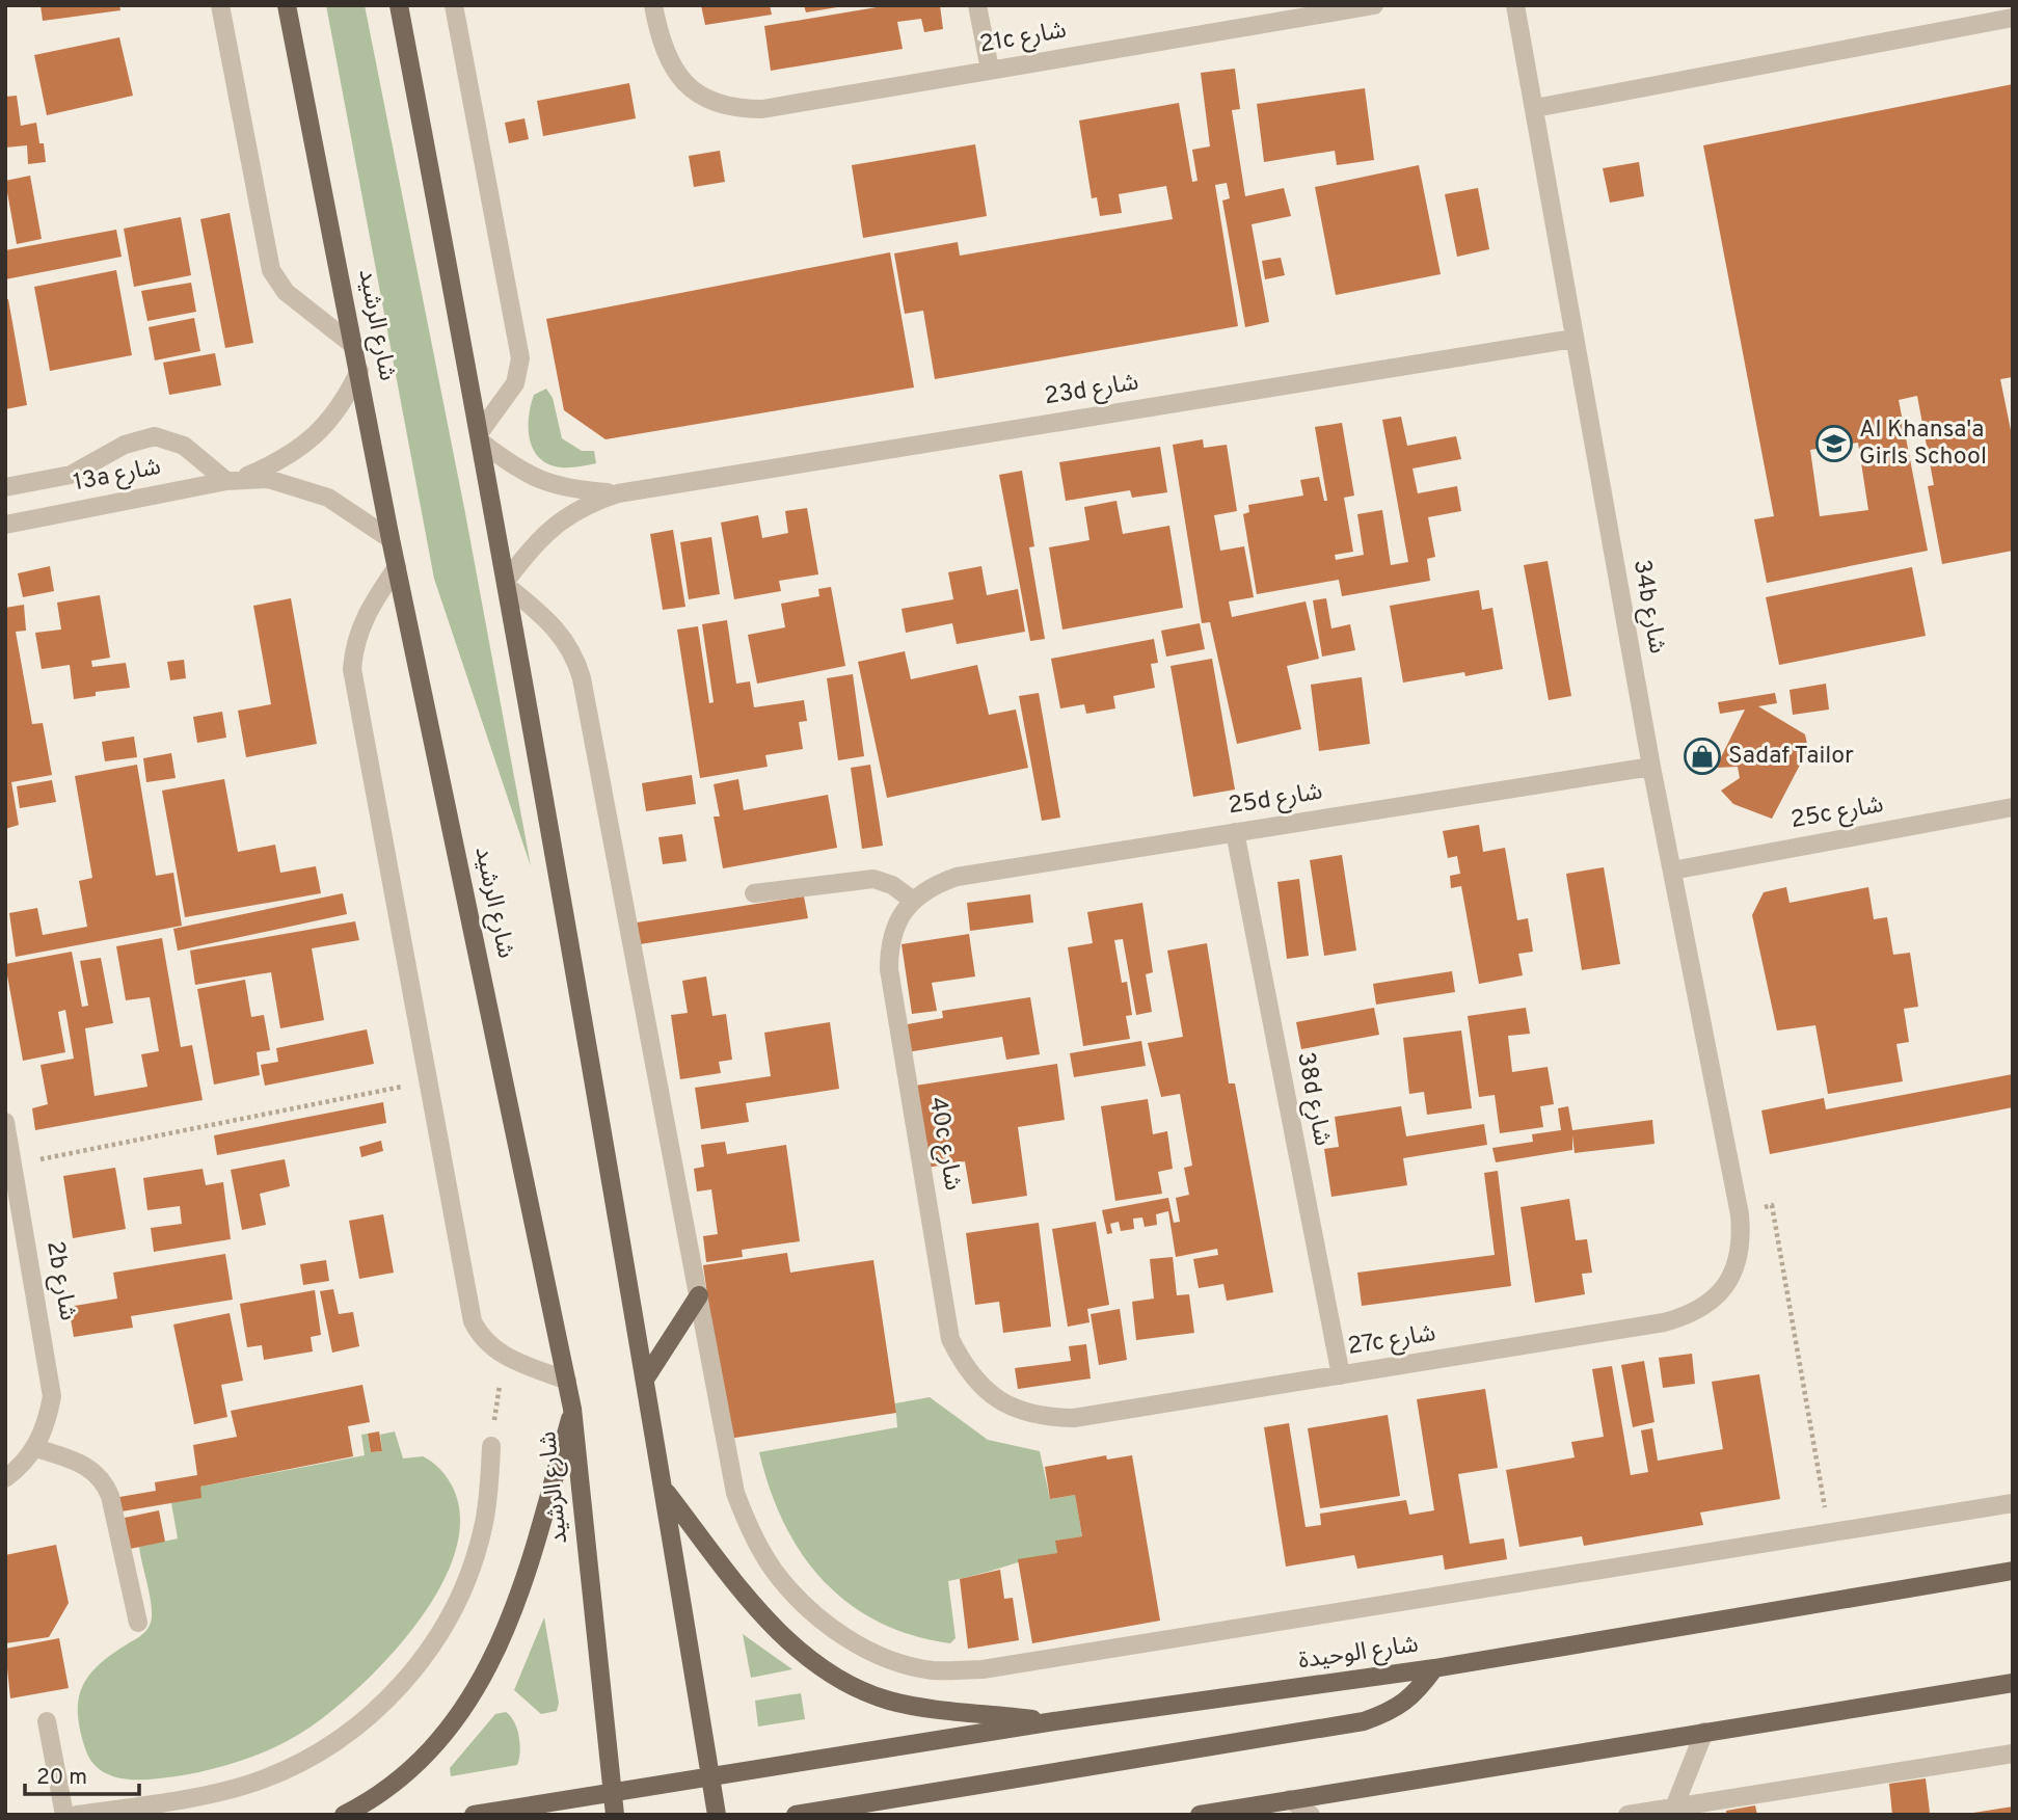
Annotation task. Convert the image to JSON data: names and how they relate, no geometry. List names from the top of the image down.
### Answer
{
  "streets": {
    "main road": ["شارع الرشيد", "شارع الوحيدة"],
    "street": [
      "21c شارع",
      "23d شارع",
      "13a شارع",
      "34b شارع",
      "25d شارع",
      "25c شارع",
      "38d شارع",
      "40c شارع",
      "2b شارع",
      "27c شارع"
    ]
  },
  "crossings": [
    ["شارع الرشيد", "13a شارع"],
    ["شارع الرشيد", "شارع الوحيدة"],
    ["23d شارع", "34b شارع"],
    ["34b شارع", "25d شارع"],
    ["34b شارع", "25c شارع"],
    ["34b شارع", "27c شارع"],
    ["25d شارع", "38d شارع"],
    ["25d شارع", "40c شارع"],
    ["38d شارع", "27c شارع"],
    ["40c شارع", "27c شارع"]
  ],
  "places": {
    "school or university": ["Al Khansa'a Girls School"],
    "shop": ["Sadaf Tailor"]
  },
  "scale_bar": "20 m"
}
